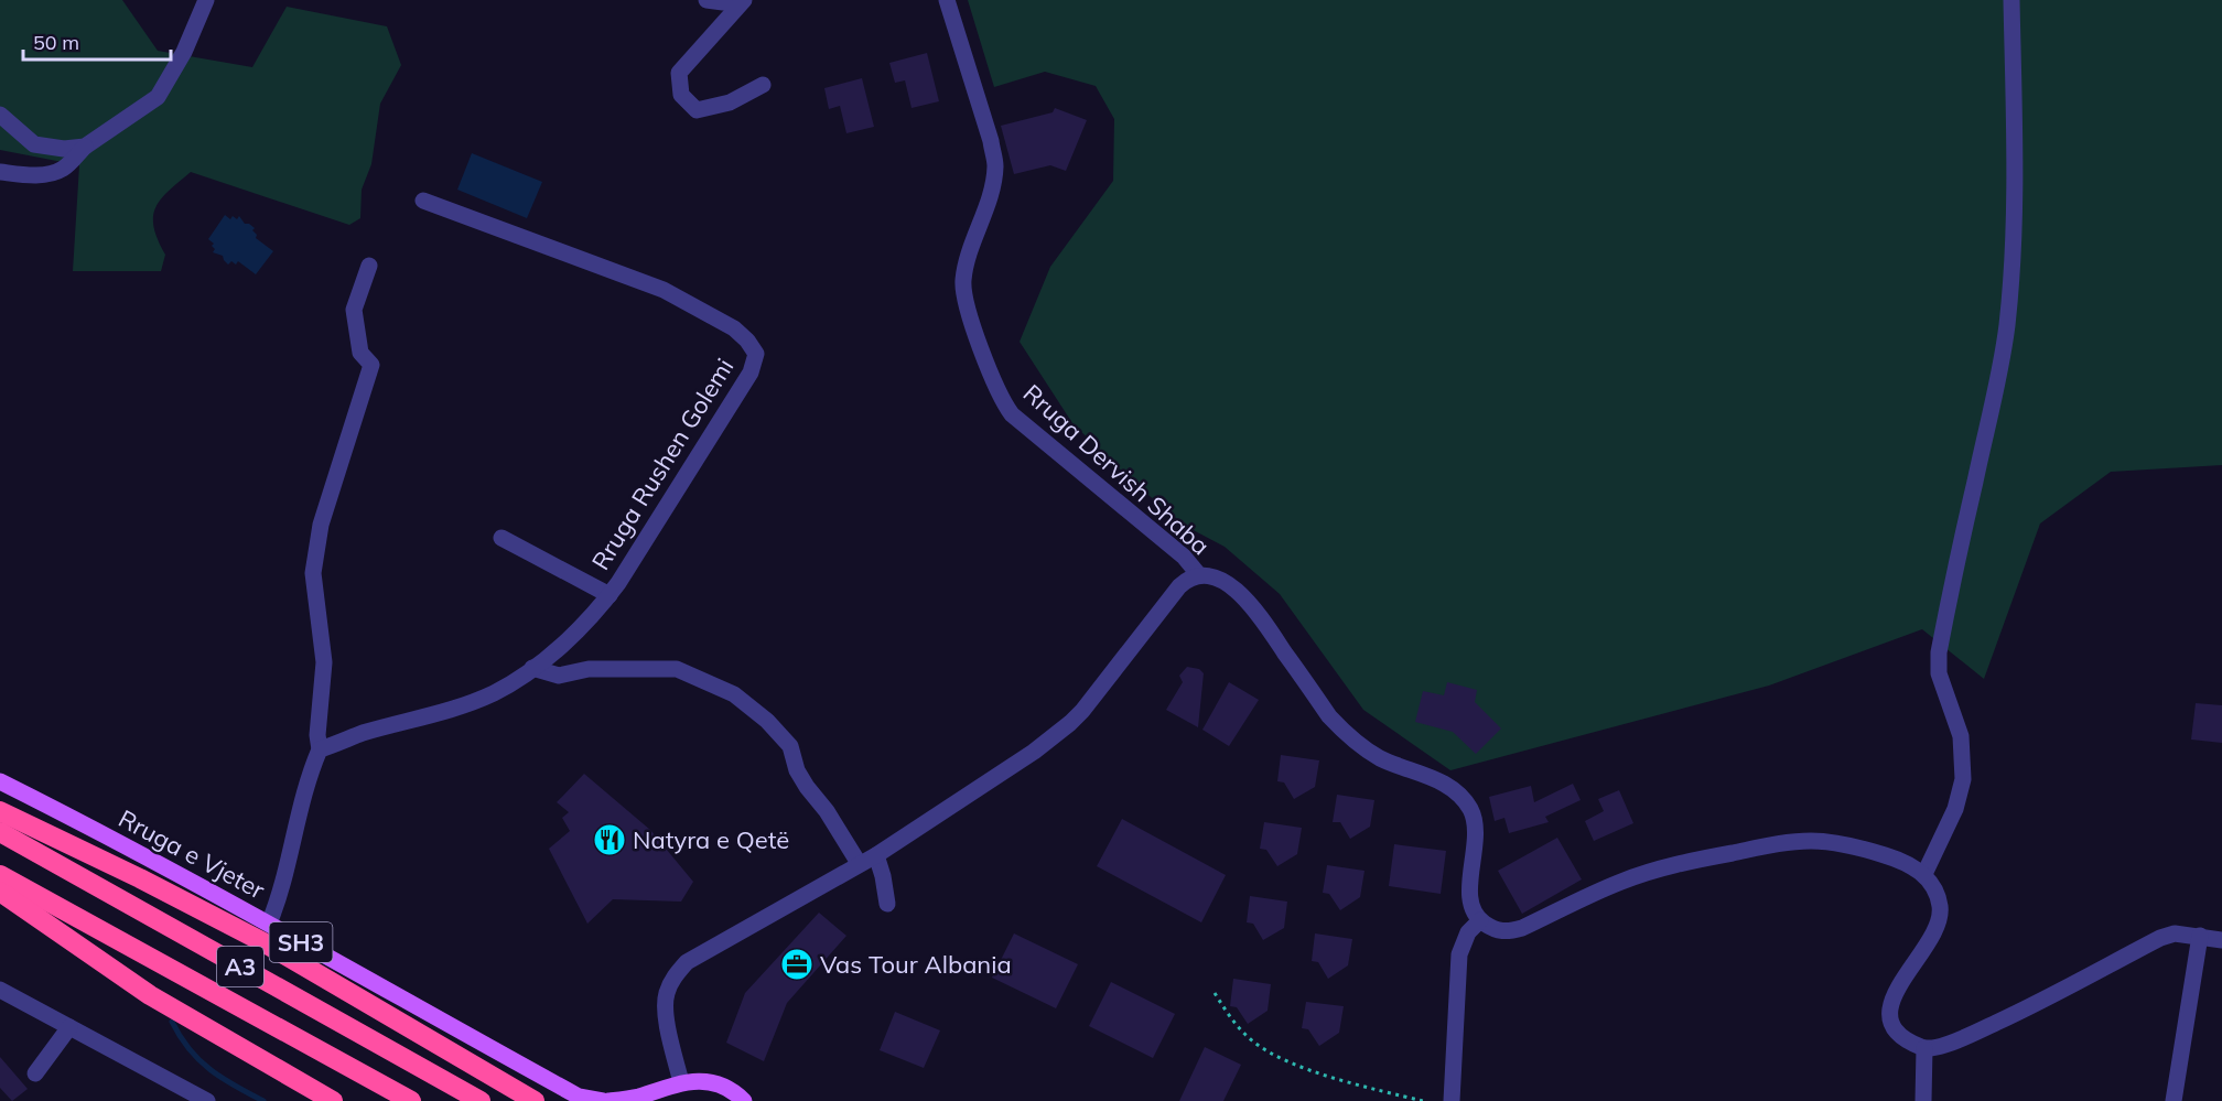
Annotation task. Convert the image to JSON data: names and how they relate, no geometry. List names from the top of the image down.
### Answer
{
  "streets": {
    "highway": ["A3"],
    "main road": ["Rruga e Vjeter", "SH3"],
    "street": ["Rruga Rushen Golemi", "Rruga Dervish Shaba"]
  },
  "places": {
    "restaurant": ["Natyra e Qetë"],
    "office": ["Vas Tour Albania"]
  },
  "scale_bar": "50 m"
}
